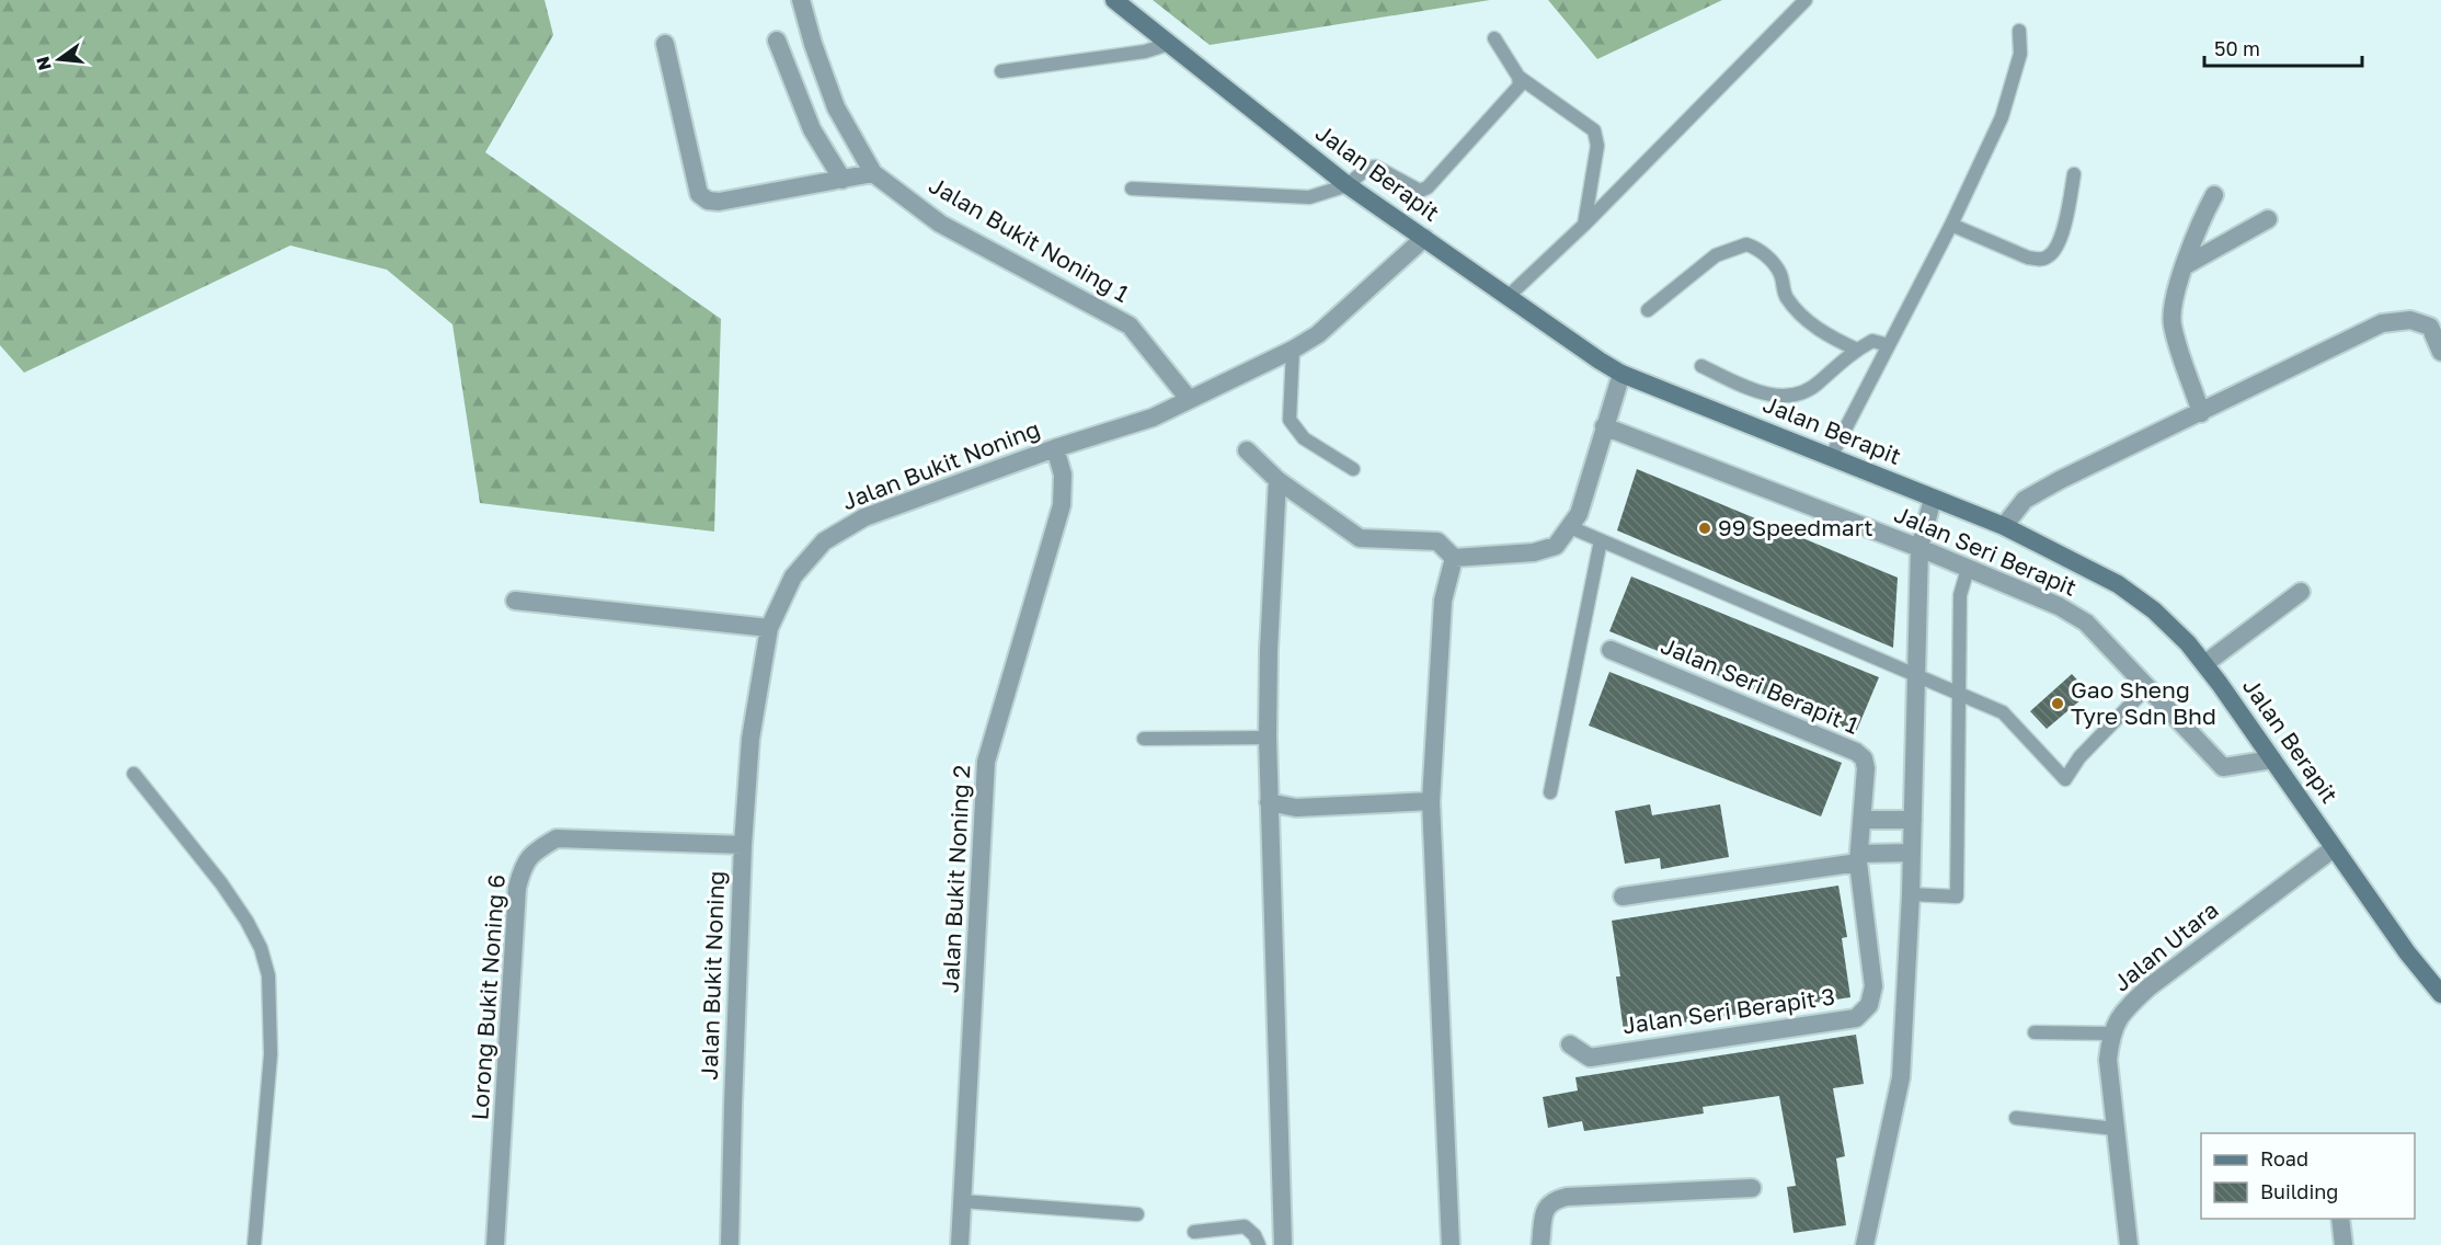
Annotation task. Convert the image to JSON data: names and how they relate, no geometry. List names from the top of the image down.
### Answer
{
  "streets": {
    "main road": ["Jalan Berapit"],
    "street": [
      "Jalan Bukit Noning 1",
      "Jalan Bukit Noning",
      "Jalan Seri Berapit",
      "Jalan Seri Berapit 1",
      "Jalan Bukit Noning 2",
      "Jalan Utara",
      "Lorong Bukit Noning 6",
      "Jalan Seri Berapit 3"
    ]
  },
  "crossings": [
    ["Jalan Berapit", "Jalan Bukit Noning"],
    ["Jalan Berapit", "Jalan Seri Berapit"],
    ["Jalan Berapit", "Jalan Utara"],
    ["Jalan Bukit Noning 1", "Jalan Bukit Noning"],
    ["Jalan Bukit Noning", "Jalan Bukit Noning 2"],
    ["Jalan Bukit Noning", "Lorong Bukit Noning 6"],
    ["Jalan Seri Berapit 1", "Jalan Seri Berapit 3"]
  ],
  "places": ["99 Speedmart", "Gao Sheng Tyre Sdn Bhd"],
  "legend": ["Road", "Building"],
  "scale_bar": "50 m",
  "north": "left"
}
